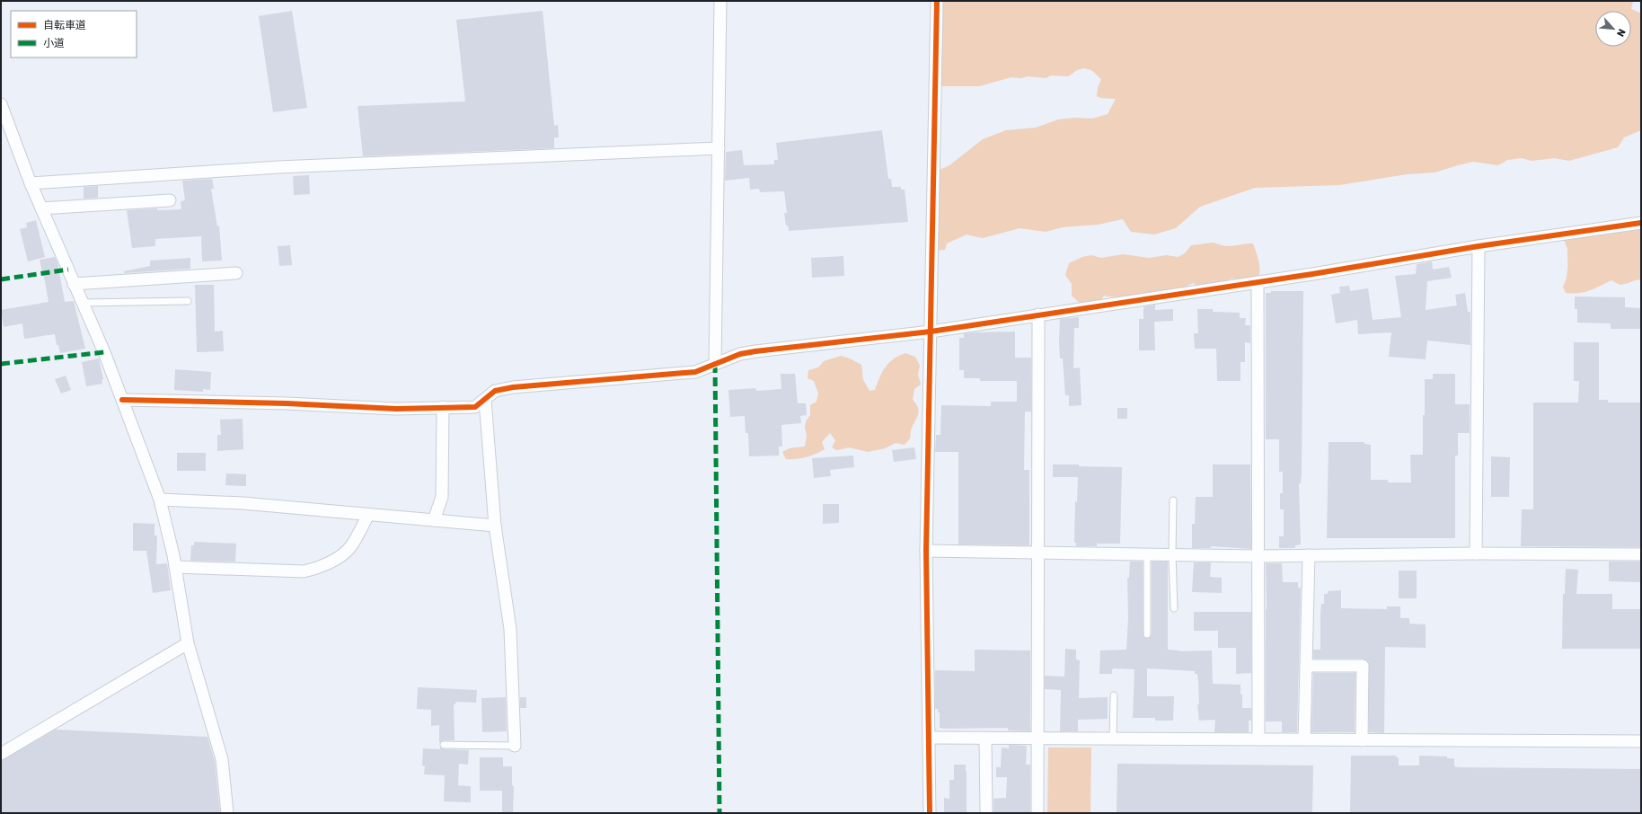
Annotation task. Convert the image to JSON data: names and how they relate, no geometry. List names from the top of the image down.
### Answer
{
  "legend": ["自転車道", "小道"],
  "north": "bottom right"
}
